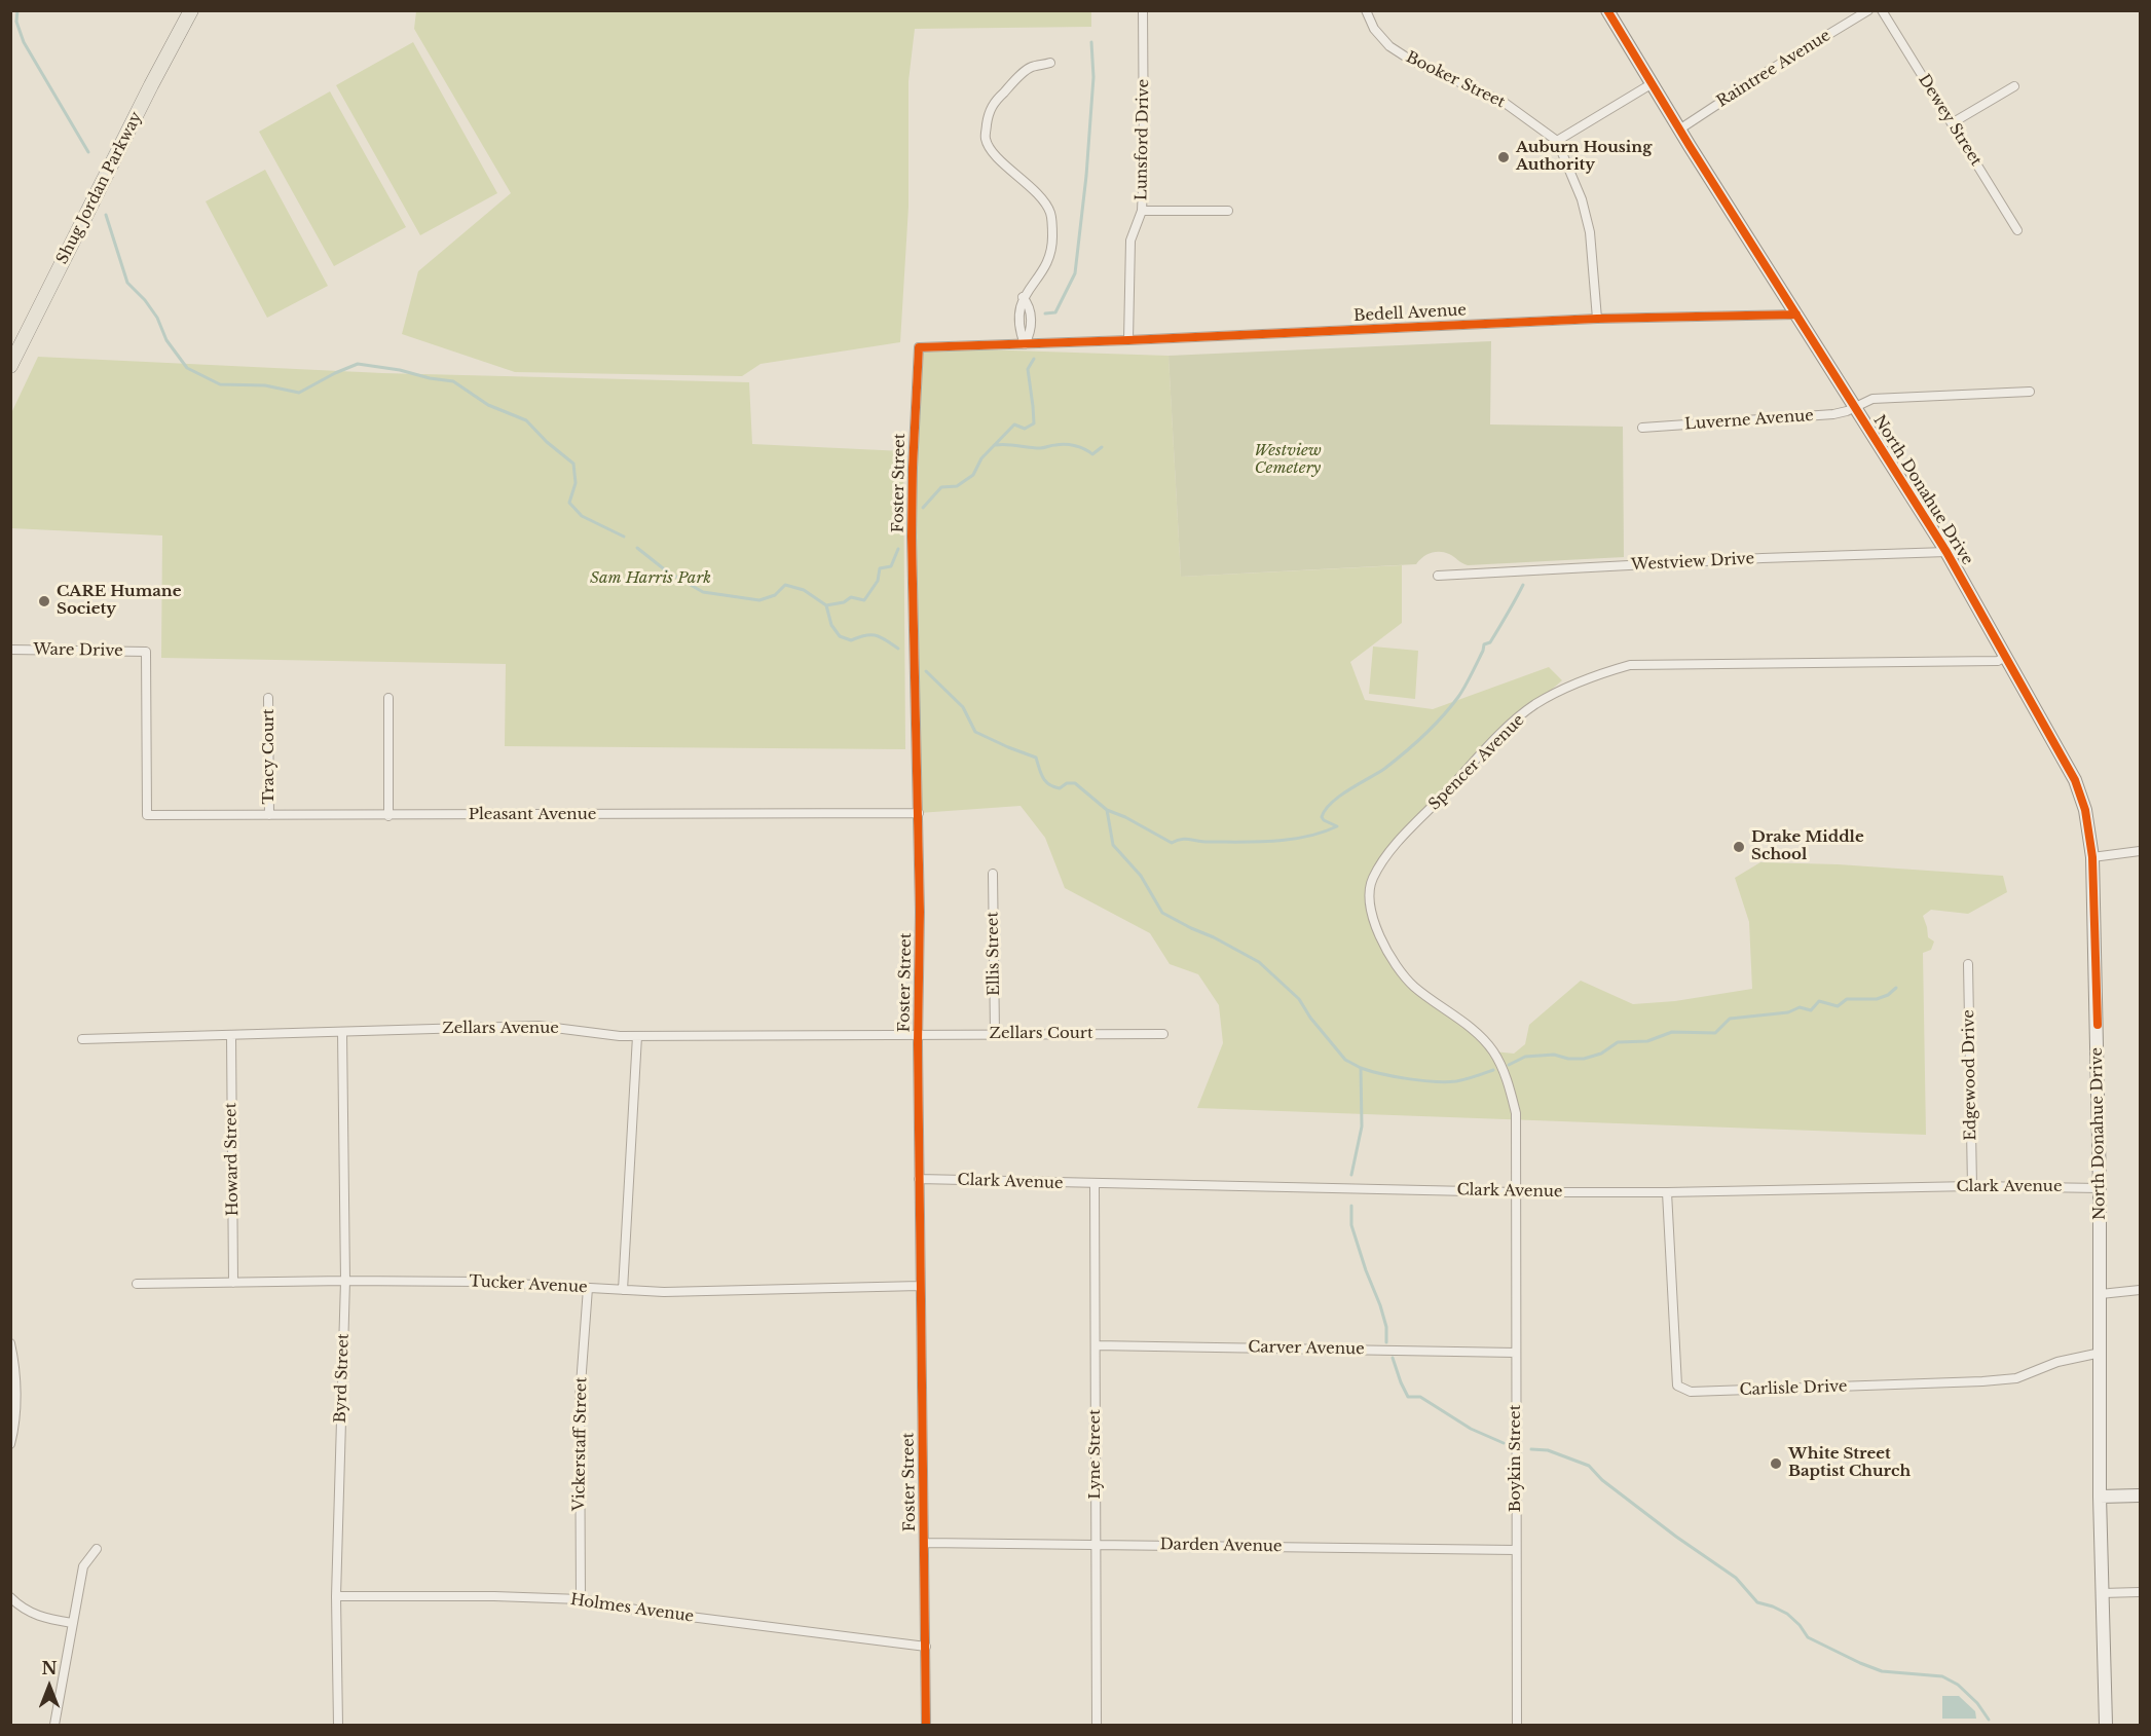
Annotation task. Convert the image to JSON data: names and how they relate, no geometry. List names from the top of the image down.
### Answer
{
  "streets": {
    "main road": ["Shug Jordan Parkway"],
    "street": [
      "Raintree Avenue",
      "Booker Street",
      "Dewey Street",
      "Lunsford Drive",
      "Bedell Avenue",
      "Luverne Avenue",
      "Foster Street",
      "North Donahue Drive",
      "Westview Drive",
      "Ware Drive",
      "Tracy Court",
      "Spencer Avenue",
      "Pleasant Avenue",
      "Ellis Street",
      "Zellars Avenue",
      "Zellars Court",
      "Edgewood Drive",
      "Howard Street",
      "Clark Avenue",
      "Tucker Avenue",
      "Carver Avenue",
      "Byrd Street",
      "Carlisle Drive",
      "Vickerstaff Street",
      "Lyne Street",
      "Boykin Street",
      "Darden Avenue",
      "Holmes Avenue"
    ]
  },
  "crossings": [
    ["Raintree Avenue", "North Donahue Drive"],
    ["Lunsford Drive", "Bedell Avenue"],
    ["Bedell Avenue", "Foster Street"],
    ["Bedell Avenue", "North Donahue Drive"],
    ["Luverne Avenue", "North Donahue Drive"],
    ["Foster Street", "Pleasant Avenue"],
    ["Foster Street", "Zellars Avenue"],
    ["Foster Street", "Zellars Court"],
    ["Foster Street", "Clark Avenue"],
    ["Foster Street", "Tucker Avenue"],
    ["Foster Street", "Darden Avenue"],
    ["Foster Street", "Holmes Avenue"],
    ["North Donahue Drive", "Westview Drive"],
    ["North Donahue Drive", "Spencer Avenue"],
    ["North Donahue Drive", "Clark Avenue"],
    ["North Donahue Drive", "Carlisle Drive"],
    ["Ware Drive", "Pleasant Avenue"],
    ["Tracy Court", "Pleasant Avenue"],
    ["Spencer Avenue", "Clark Avenue"],
    ["Spencer Avenue", "Boykin Street"],
    ["Ellis Street", "Zellars Court"],
    ["Zellars Avenue", "Zellars Court"],
    ["Zellars Avenue", "Howard Street"],
    ["Zellars Avenue", "Byrd Street"],
    ["Edgewood Drive", "Clark Avenue"],
    ["Howard Street", "Tucker Avenue"],
    ["Clark Avenue", "Carlisle Drive"],
    ["Clark Avenue", "Lyne Street"],
    ["Clark Avenue", "Boykin Street"],
    ["Tucker Avenue", "Byrd Street"],
    ["Tucker Avenue", "Vickerstaff Street"],
    ["Carver Avenue", "Lyne Street"],
    ["Carver Avenue", "Boykin Street"],
    ["Byrd Street", "Holmes Avenue"],
    ["Vickerstaff Street", "Holmes Avenue"],
    ["Lyne Street", "Darden Avenue"],
    ["Boykin Street", "Darden Avenue"]
  ],
  "parks": ["Westview Cemetery", "Sam Harris Park"],
  "places": [
    "Auburn Housing Authority",
    "CARE Humane Society",
    "Drake Middle School",
    "White Street Baptist Church"
  ],
  "north": "top"
}
